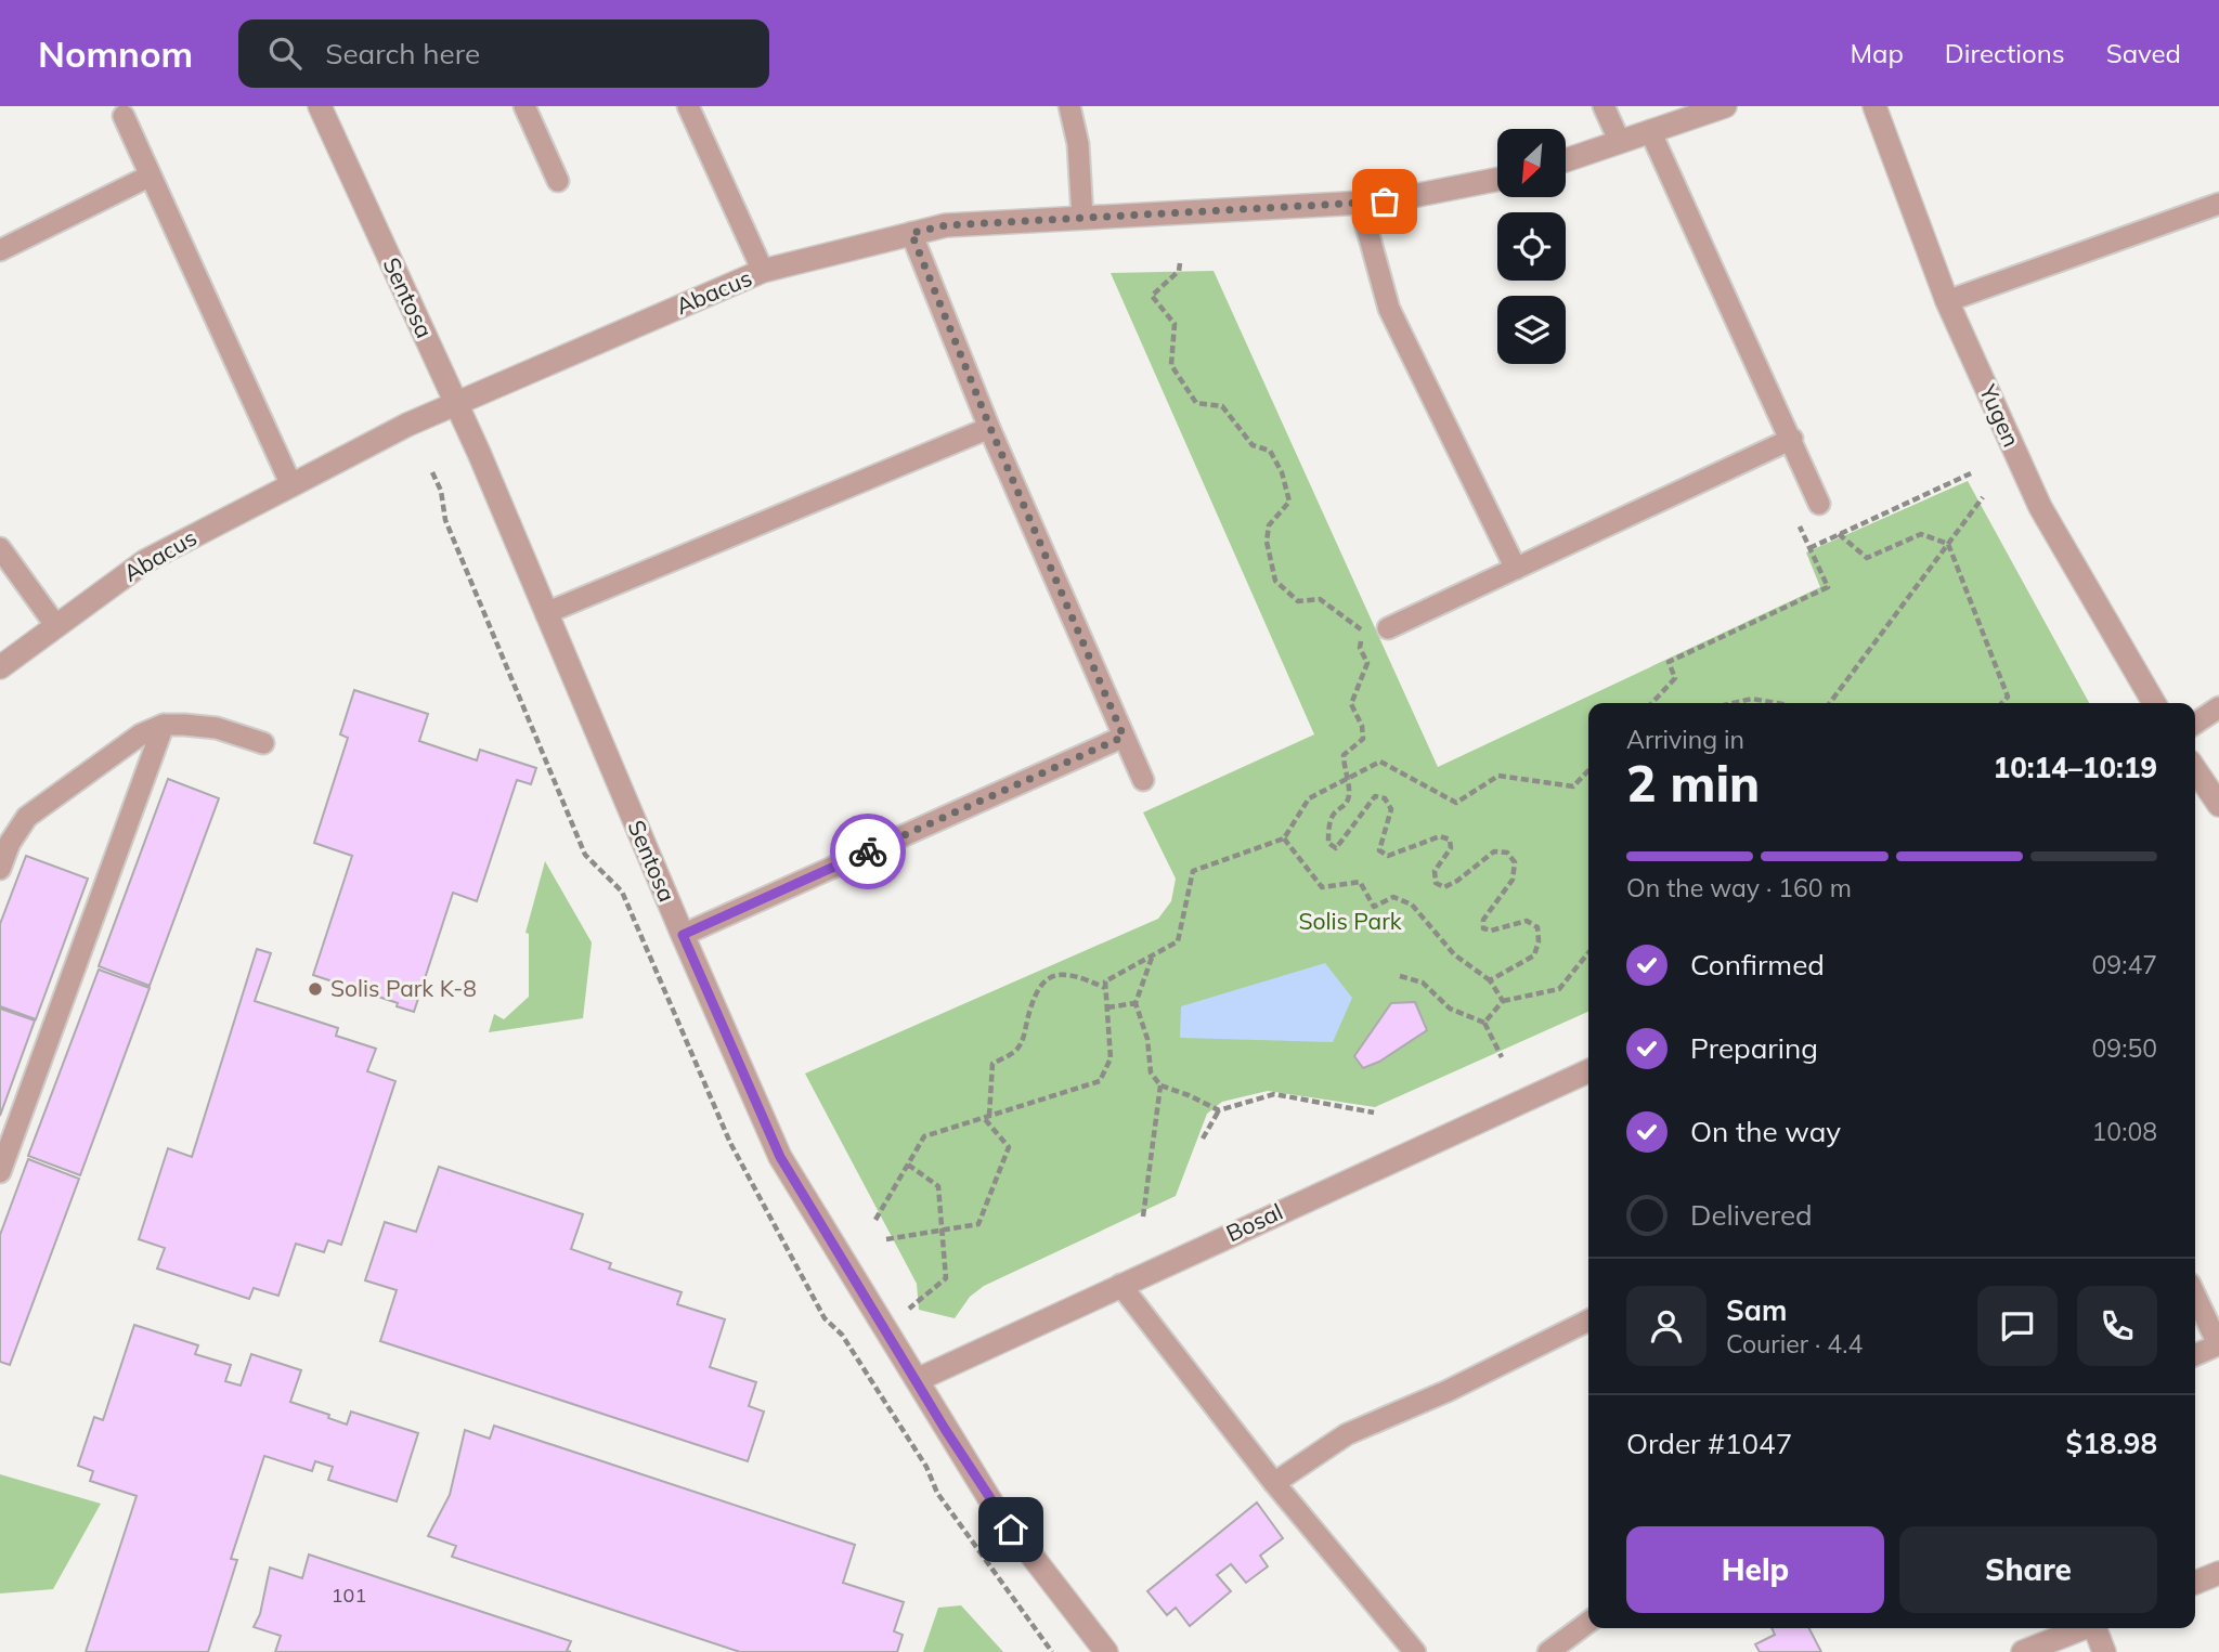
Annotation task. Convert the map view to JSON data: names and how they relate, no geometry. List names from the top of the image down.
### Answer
{
  "streets": {
    "street": [
      "Abacus",
      "Sentosa",
      "Yugen",
      "Bosal"
    ]
  },
  "crossings": [
    ["Abacus", "Sentosa"],
    ["Sentosa", "Bosal"]
  ],
  "parks": ["Solis Park"],
  "places": ["Solis Park K-8"],
  "house_numbers": ["101"],
  "north": "bottom left",
  "page": {
    "header": "Nomnom",
    "search": "Search here",
    "nav": ["Map", "Directions", "Saved"],
    "heading": ["2 min", "Arriving in", "10:14–10:19"],
    "panel": [
      "Sam",
      "Courier · 4.4",
      "Order #1047",
      "$18.98"
    ],
    "bar": "On the way · 160 m",
    "list": [
      ["Confirmed", "09:47"],
      ["Preparing", "09:50"],
      ["On the way", "10:08"],
      "Delivered"
    ],
    "buttons": ["Help", "Share"]
  }
}
